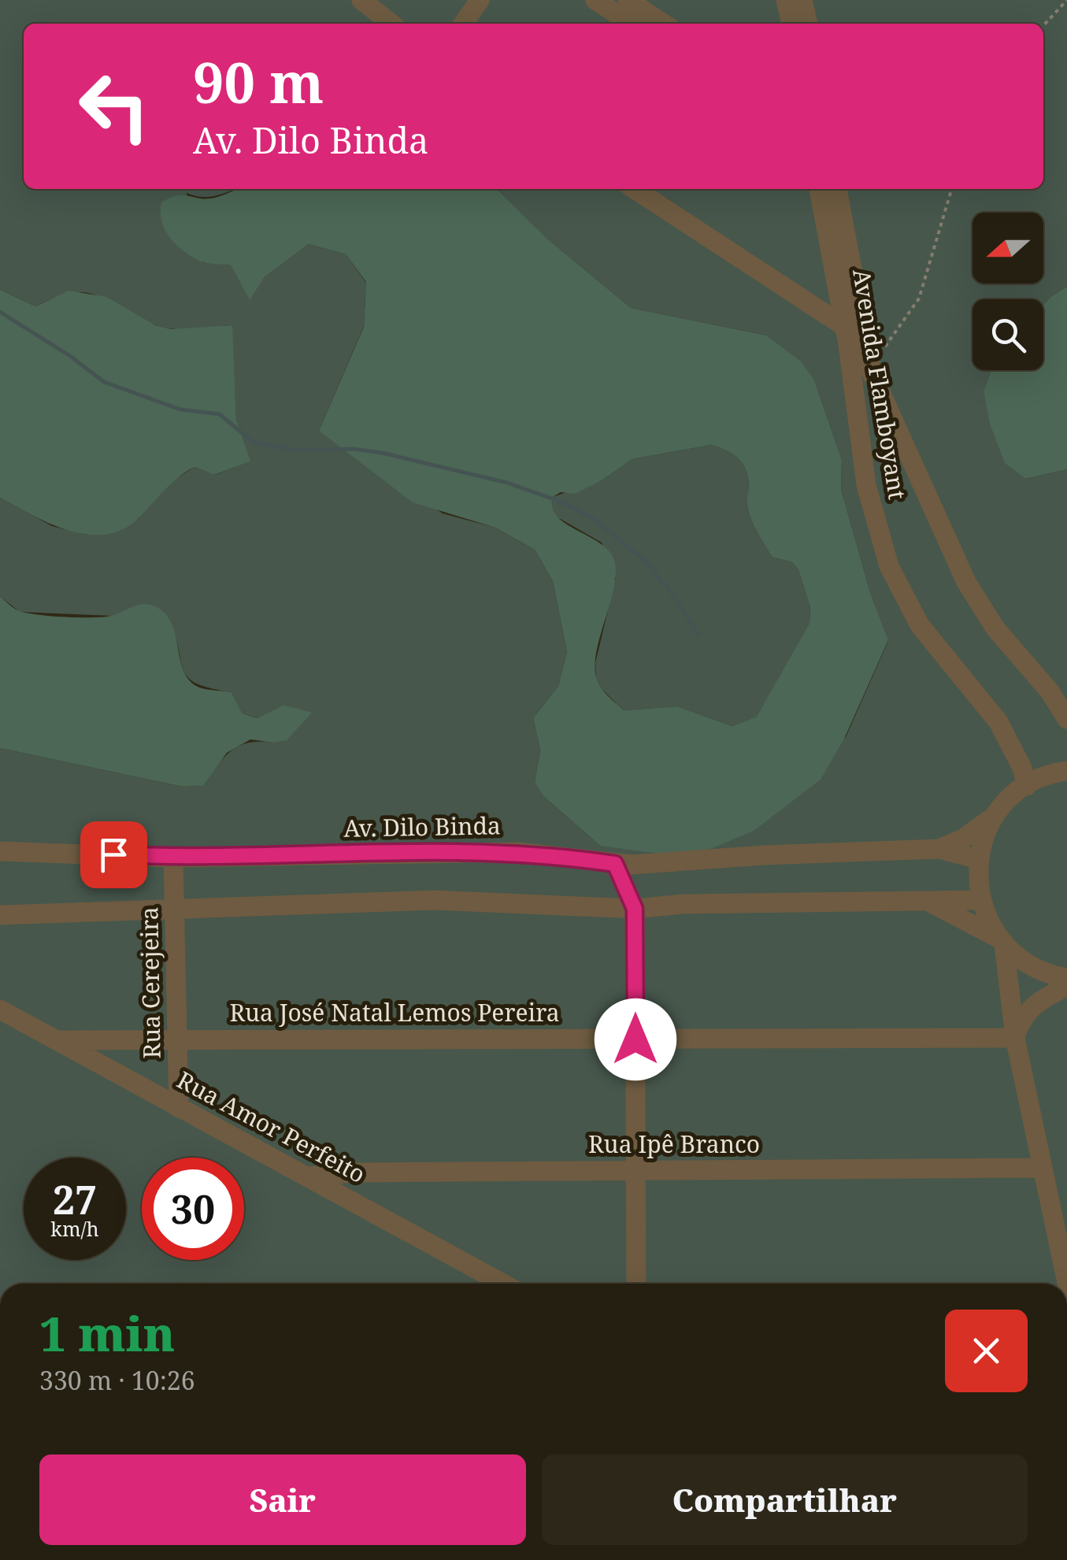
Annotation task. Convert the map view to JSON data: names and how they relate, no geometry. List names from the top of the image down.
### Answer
{
  "streets": {
    "street": [
      "Avenida Flamboyant",
      "Av. Dilo Binda",
      "Rua Cerejeira",
      "Rua José Natal Lemos Pereira",
      "Rua Amor Perfeito",
      "Rua Ipê Branco"
    ]
  },
  "crossings": [
    ["Av. Dilo Binda", "Rua Cerejeira"],
    ["Rua Cerejeira", "Rua José Natal Lemos Pereira"],
    ["Rua Cerejeira", "Rua Amor Perfeito"],
    ["Rua José Natal Lemos Pereira", "Rua Amor Perfeito"],
    ["Rua Amor Perfeito", "Rua Ipê Branco"]
  ],
  "north": "left",
  "page": {
    "turn": ["90 m", "Av. Dilo Binda"],
    "speed": "27 km/h",
    "limit": "30",
    "heading": ["1 min", "330 m · 10:26"],
    "buttons": ["Sair", "Compartilhar"]
  }
}
